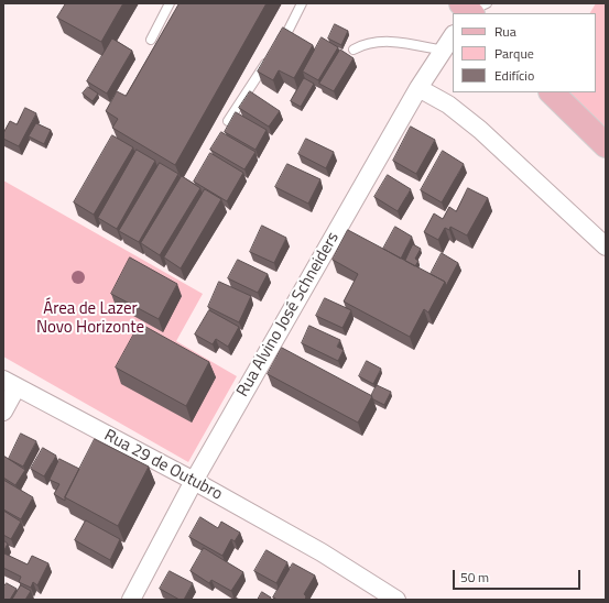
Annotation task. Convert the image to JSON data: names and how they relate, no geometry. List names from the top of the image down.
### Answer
{
  "streets": {
    "street": ["Rua Alvino José Schneiders", "Rua 29 de Outubro"]
  },
  "crossings": [
    ["Rua Alvino José Schneiders", "Rua 29 de Outubro"]
  ],
  "parks": ["Área de Lazer Novo Horizonte"],
  "legend": ["Rua", "Parque", "Edifício"],
  "scale_bar": "50 m"
}
